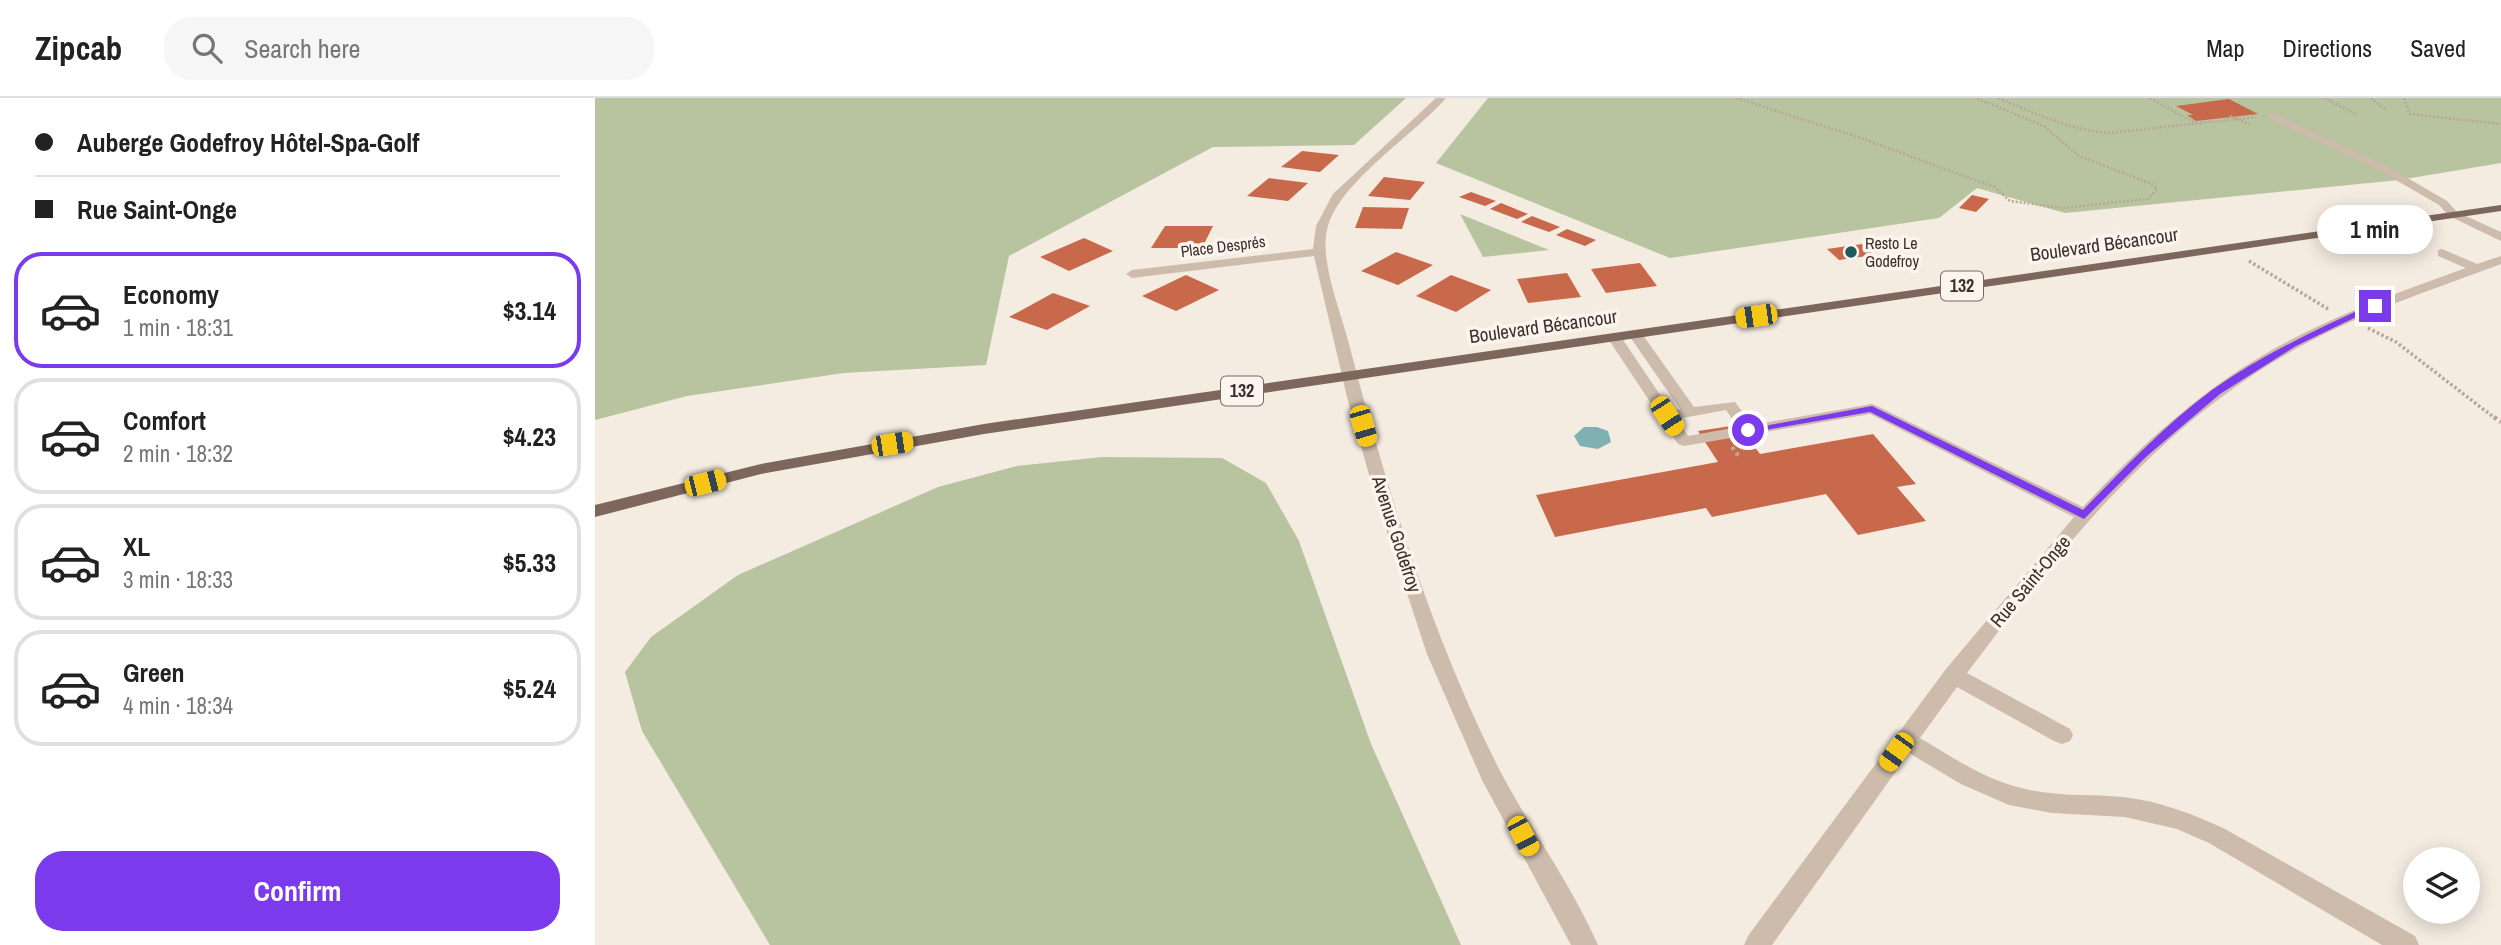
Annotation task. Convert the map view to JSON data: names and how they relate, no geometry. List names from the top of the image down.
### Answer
{
  "streets": {
    "main road": ["Boulevard Bécancour", "132"],
    "street": ["Place Després", "Avenue Godefroy", "Rue Saint-Onge"]
  },
  "crossings": [
    ["Boulevard Bécancour", "Avenue Godefroy"],
    ["Place Després", "Avenue Godefroy"]
  ],
  "places": ["Resto Le Godefroy"],
  "page": {
    "header": "Zipcab",
    "search": "Search here",
    "nav": ["Map", "Directions", "Saved"],
    "banner": ["Auberge Godefroy Hôtel-Spa-Golf", "Rue Saint-Onge"],
    "bubble": "1 min",
    "list": [
      {
        "name": "Economy",
        "note": "1 min · 18:31",
        "value": "$3.14"
      },
      {
        "name": "Comfort",
        "note": "2 min · 18:32",
        "value": "$4.23"
      },
      {
        "name": "XL",
        "note": "3 min · 18:33",
        "value": "$5.33"
      },
      {
        "name": "Green",
        "note": "4 min · 18:34",
        "value": "$5.24"
      }
    ],
    "buttons": "Confirm"
  }
}
